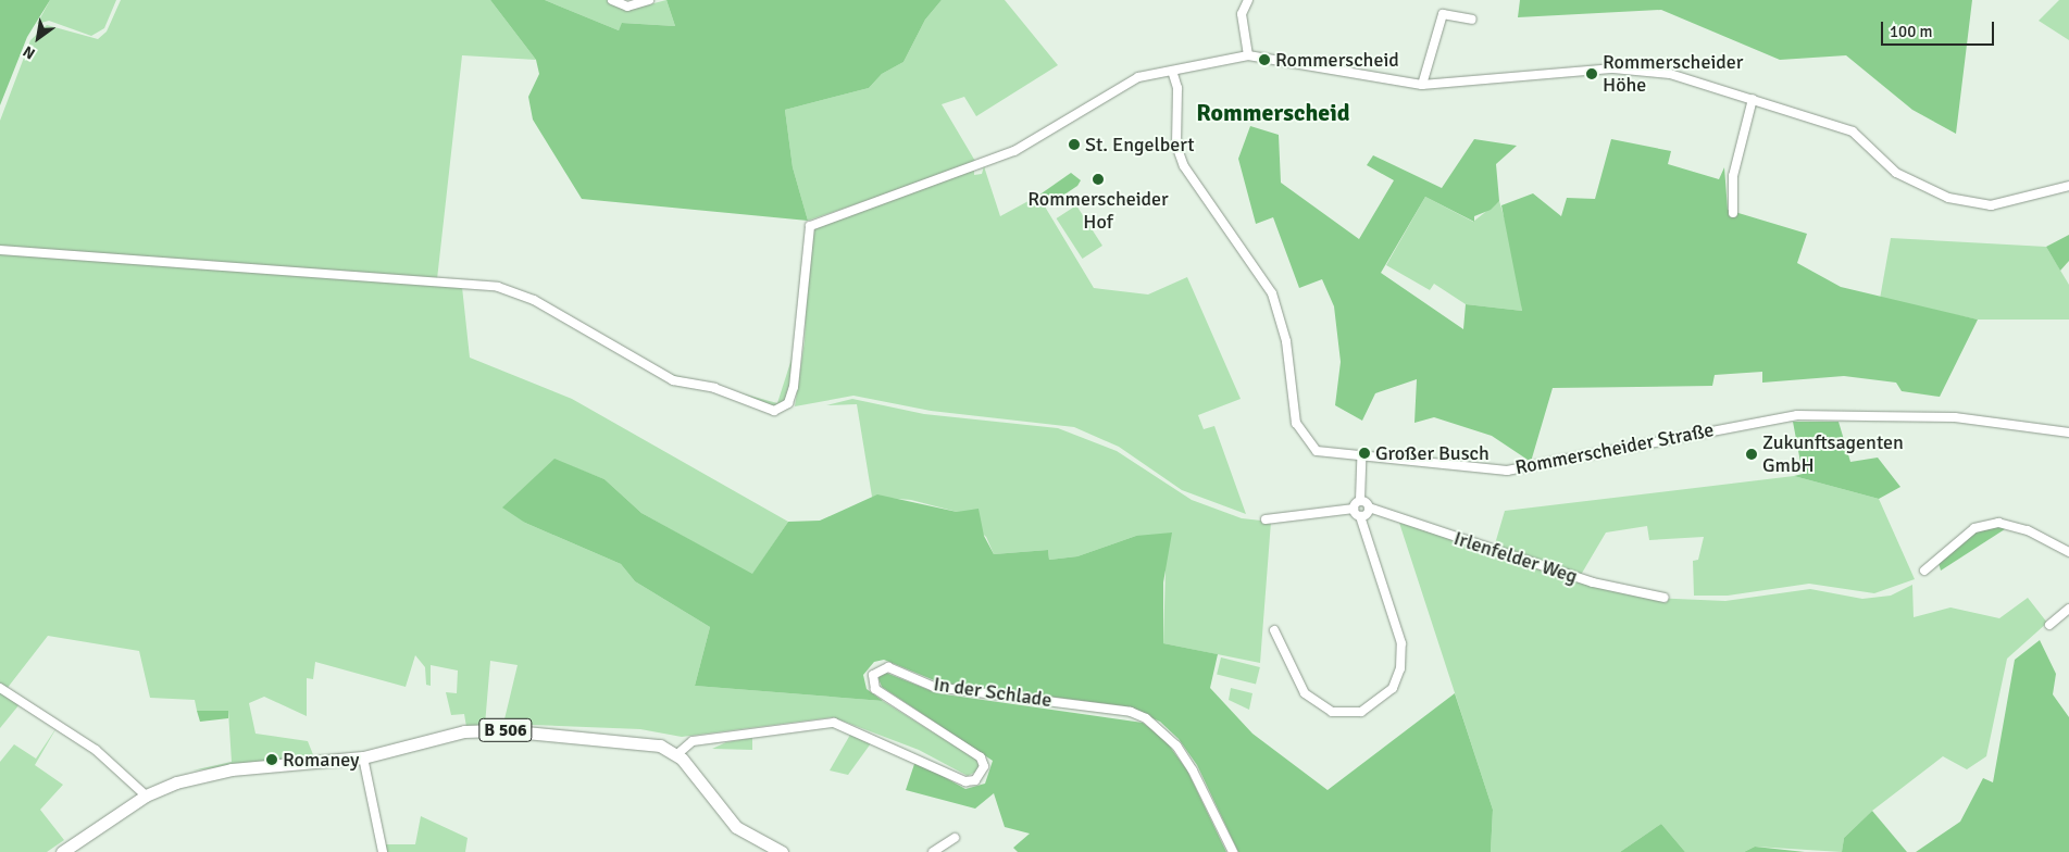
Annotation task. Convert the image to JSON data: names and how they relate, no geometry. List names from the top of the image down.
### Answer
{
  "streets": {
    "main road": ["B 506"],
    "street": ["Rommerscheider Straße", "Irlenfelder Weg", "In der Schlade"]
  },
  "crossings": [
    ["In der Schlade", "B 506"]
  ],
  "districts": ["Rommerscheid"],
  "places": [
    "Rommerscheid",
    "Rommerscheider Höhe",
    "St. Engelbert",
    "Rommerscheider Hof",
    "Großer Busch",
    "Zukunftsagenten GmbH",
    "Romaney"
  ],
  "scale_bar": "100 m",
  "north": "bottom left"
}
